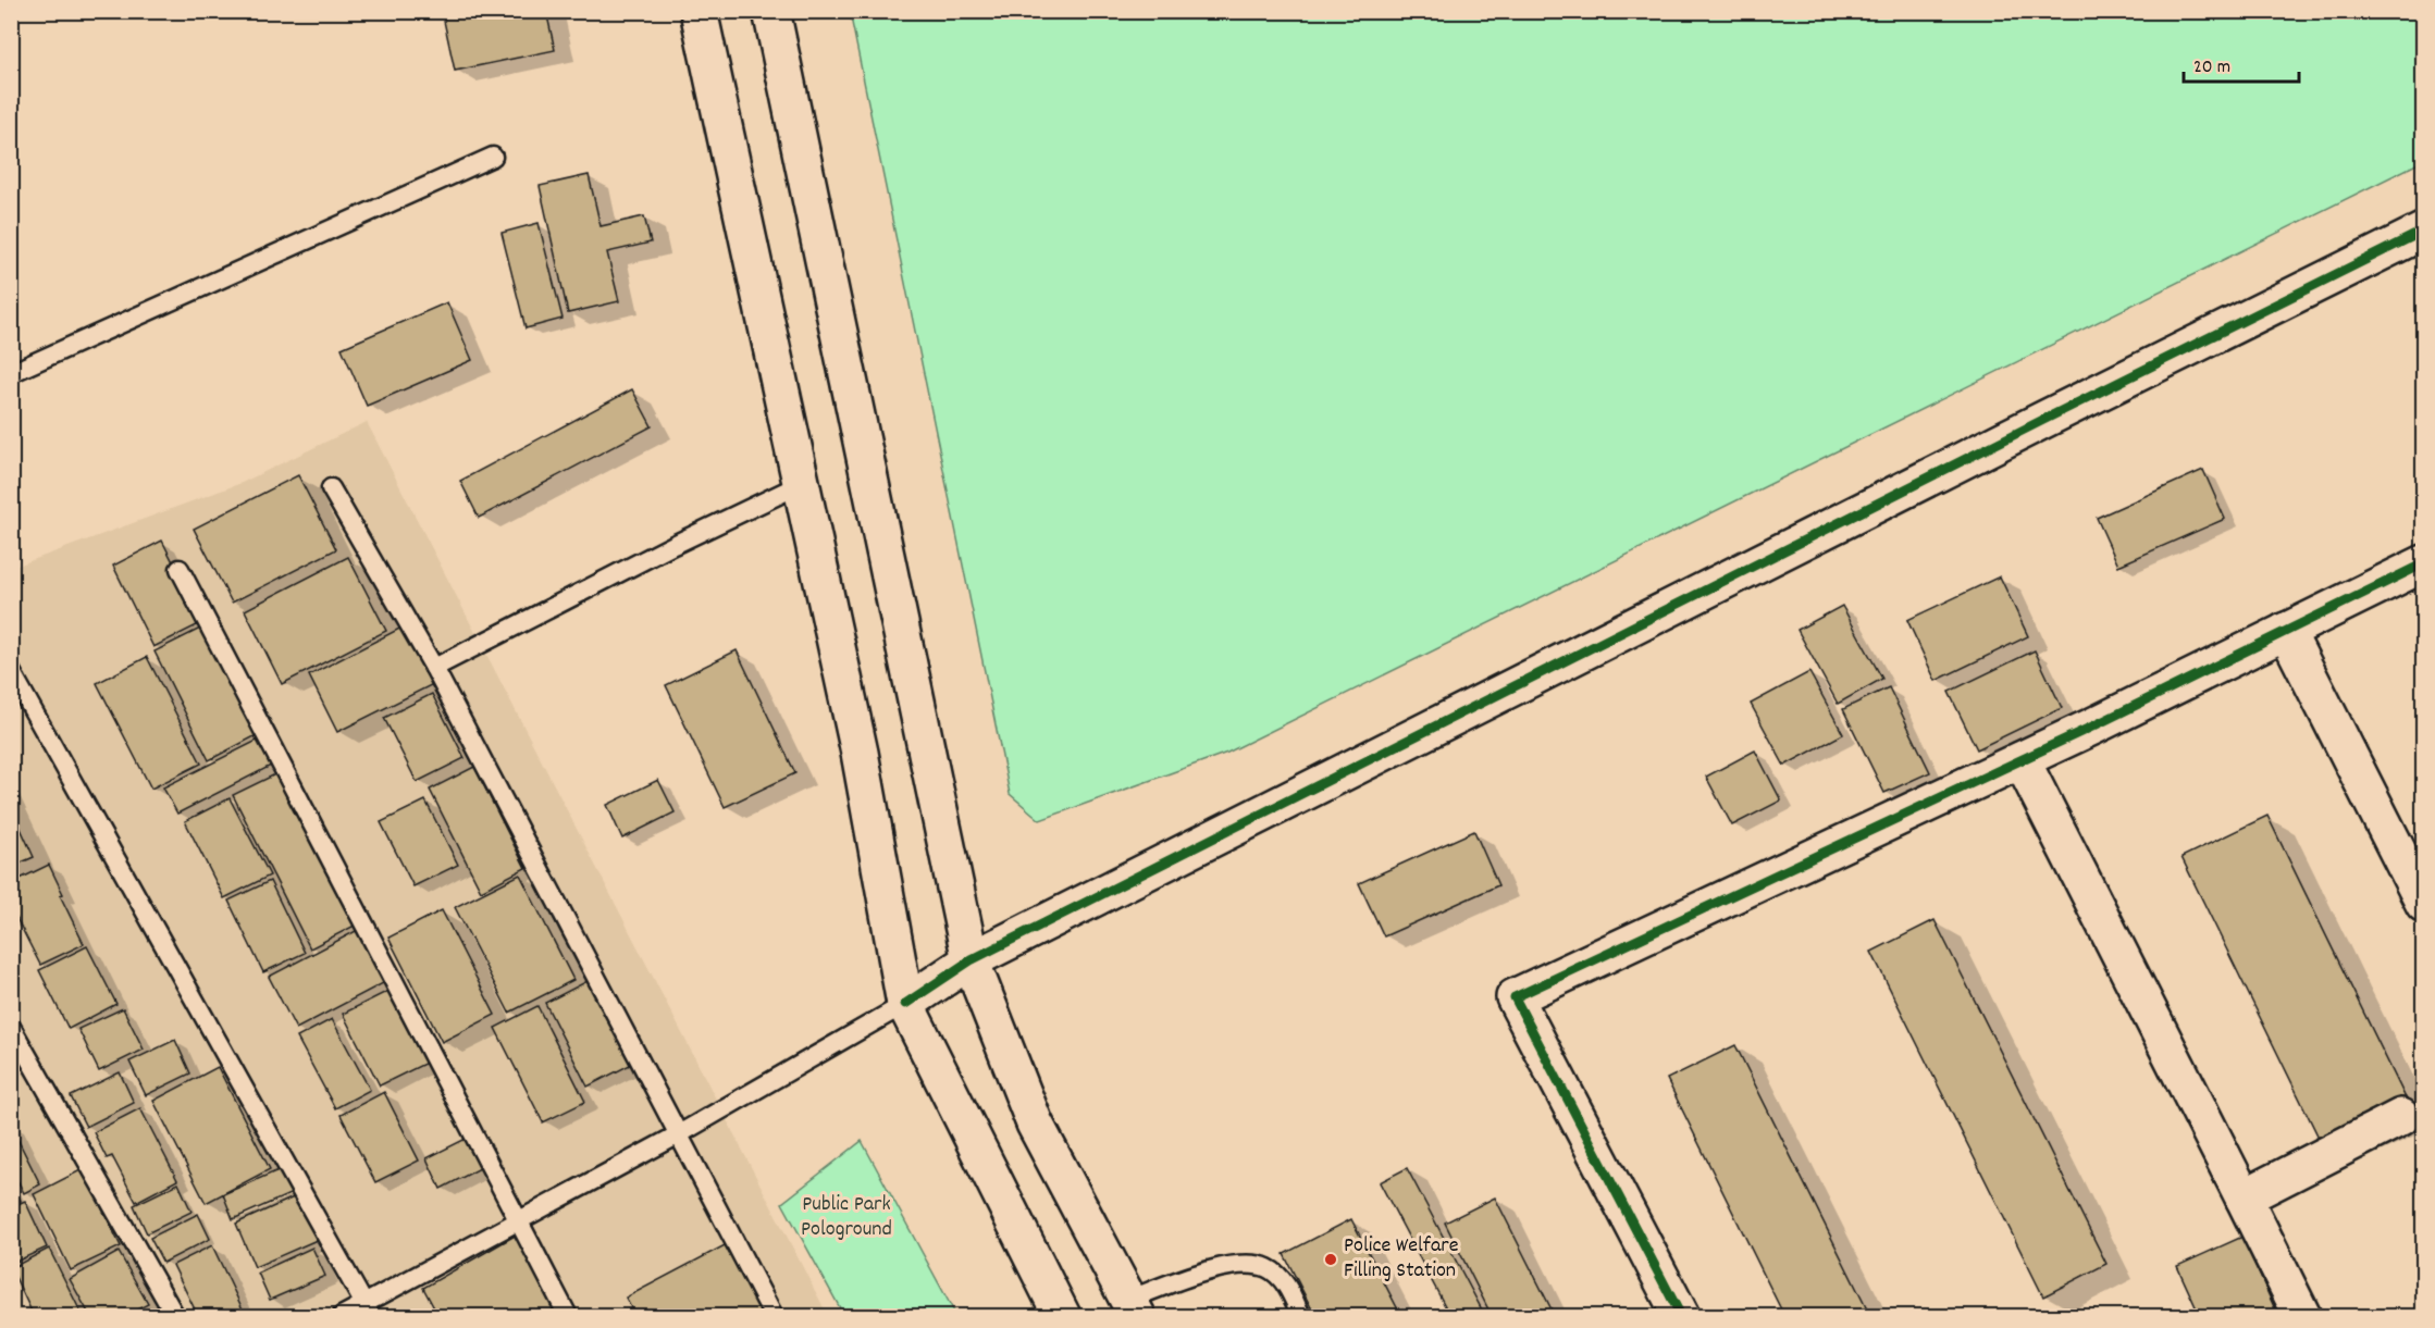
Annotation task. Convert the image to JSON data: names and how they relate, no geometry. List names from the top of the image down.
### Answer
{
  "parks": ["Public Park Pologround"],
  "places": ["Police Welfare Filling Station"],
  "scale_bar": "20 m"
}
